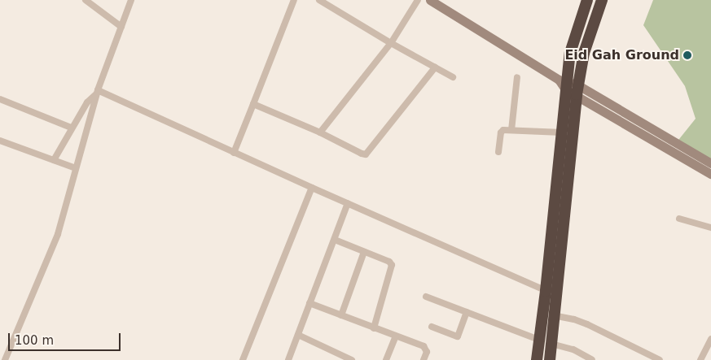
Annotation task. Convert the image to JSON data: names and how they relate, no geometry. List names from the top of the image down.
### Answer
{
  "places": ["Eid Gah Ground"],
  "scale_bar": "100 m"
}
